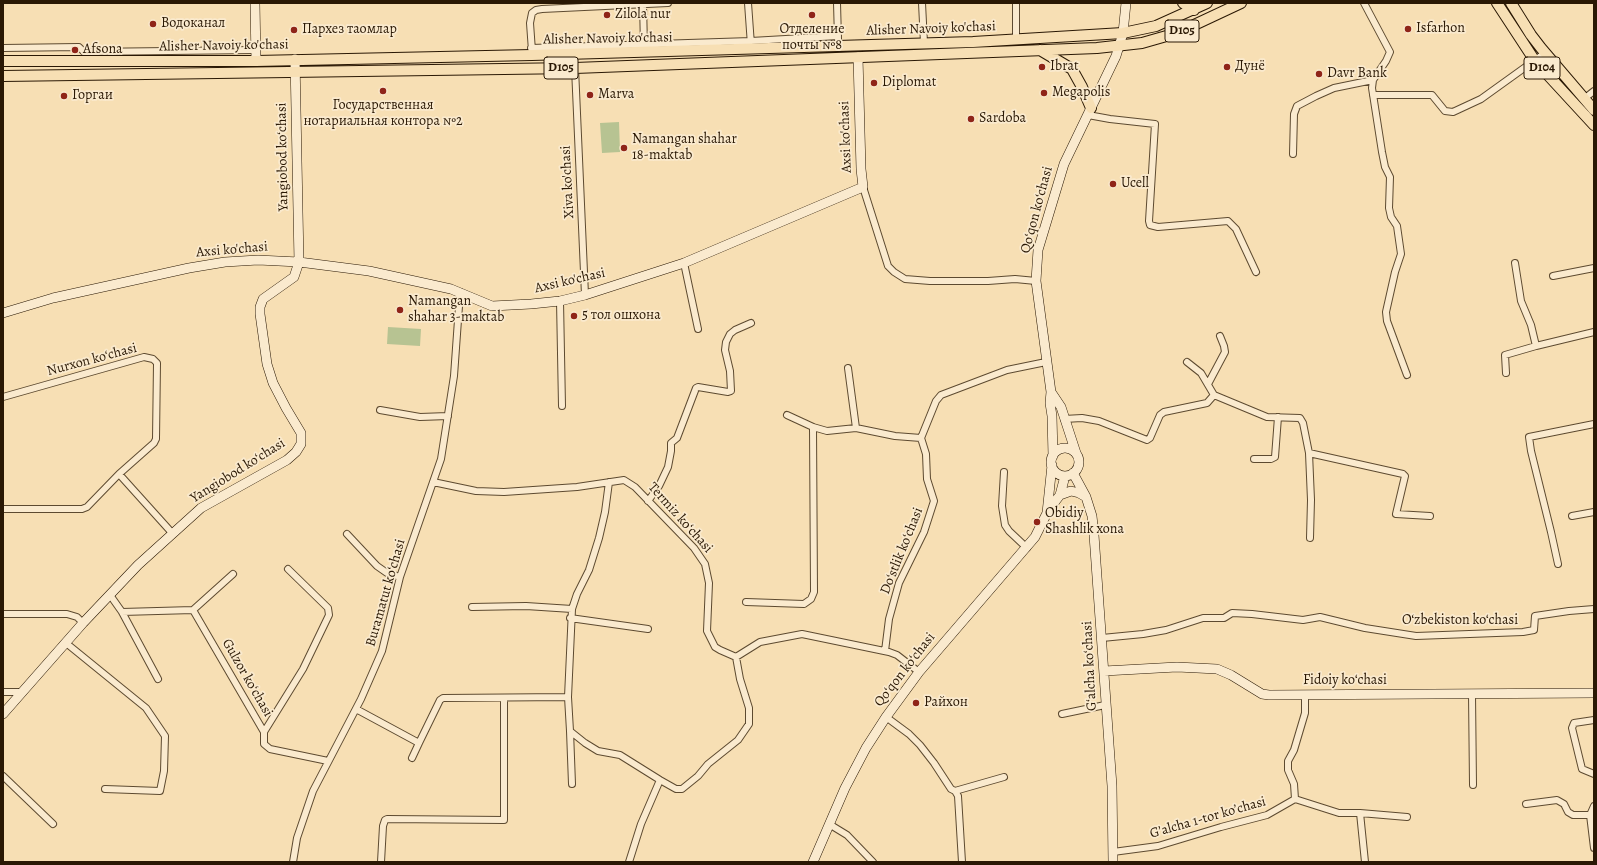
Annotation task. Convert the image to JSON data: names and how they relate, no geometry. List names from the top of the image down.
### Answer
{
  "streets": {
    "main road": ["Alisher Navoiy ko'chasi", "D105", "D104"],
    "street": [
      "Axsi ko'chasi",
      "Yangiobod koʻchasi",
      "Xiva ko'chasi",
      "Qoʻqon koʻchasi",
      "Nurxon koʻchasi",
      "Termiz koʻchasi",
      "Doʻstlik koʻchasi",
      "Buramatut koʻchasi",
      "Oʻzbekiston koʻchasi",
      "Gʻalcha koʻchasi",
      "Gulzor koʻchasi",
      "Fidoiy koʻchasi",
      "Gʼalcha 1-tor koʼchasi"
    ]
  },
  "crossings": [
    ["Alisher Navoiy ko'chasi", "D105"],
    ["Alisher Navoiy ko'chasi", "Axsi ko'chasi"],
    ["Alisher Navoiy ko'chasi", "Yangiobod koʻchasi"],
    ["Alisher Navoiy ko'chasi", "Xiva ko'chasi"],
    ["Alisher Navoiy ko'chasi", "Qoʻqon koʻchasi"],
    ["D105", "Qoʻqon koʻchasi"],
    ["Axsi ko'chasi", "Yangiobod koʻchasi"],
    ["Axsi ko'chasi", "Xiva ko'chasi"],
    ["Axsi ko'chasi", "Buramatut koʻchasi"],
    ["Qoʻqon koʻchasi", "Gʻalcha koʻchasi"],
    ["Termiz koʻchasi", "Buramatut koʻchasi"],
    ["Buramatut koʻchasi", "Gulzor koʻchasi"],
    ["Oʻzbekiston koʻchasi", "Gʻalcha koʻchasi"],
    ["Gʻalcha koʻchasi", "Fidoiy koʻchasi"],
    ["Gʻalcha koʻchasi", "Gʼalcha 1-tor koʼchasi"]
  ],
  "places": [
    "Zilola nur",
    "Отделение почты №8",
    "Водоканал",
    "Isfarhon",
    "Пархез таомлар",
    "Afsona",
    "Ibrat",
    "Дунё",
    "Davr Bank",
    "Diplomat",
    "Государственная нотариальная контора №2",
    "Megapolis",
    "Marva",
    "Горгаи",
    "Sardoba",
    "Namangan shahar 18-maktab",
    "Ucell",
    "Namangan shahar 3-maktab",
    "5 тол ошхона",
    "Obidiy Shashlik xona",
    "Райхон"
  ]
}
